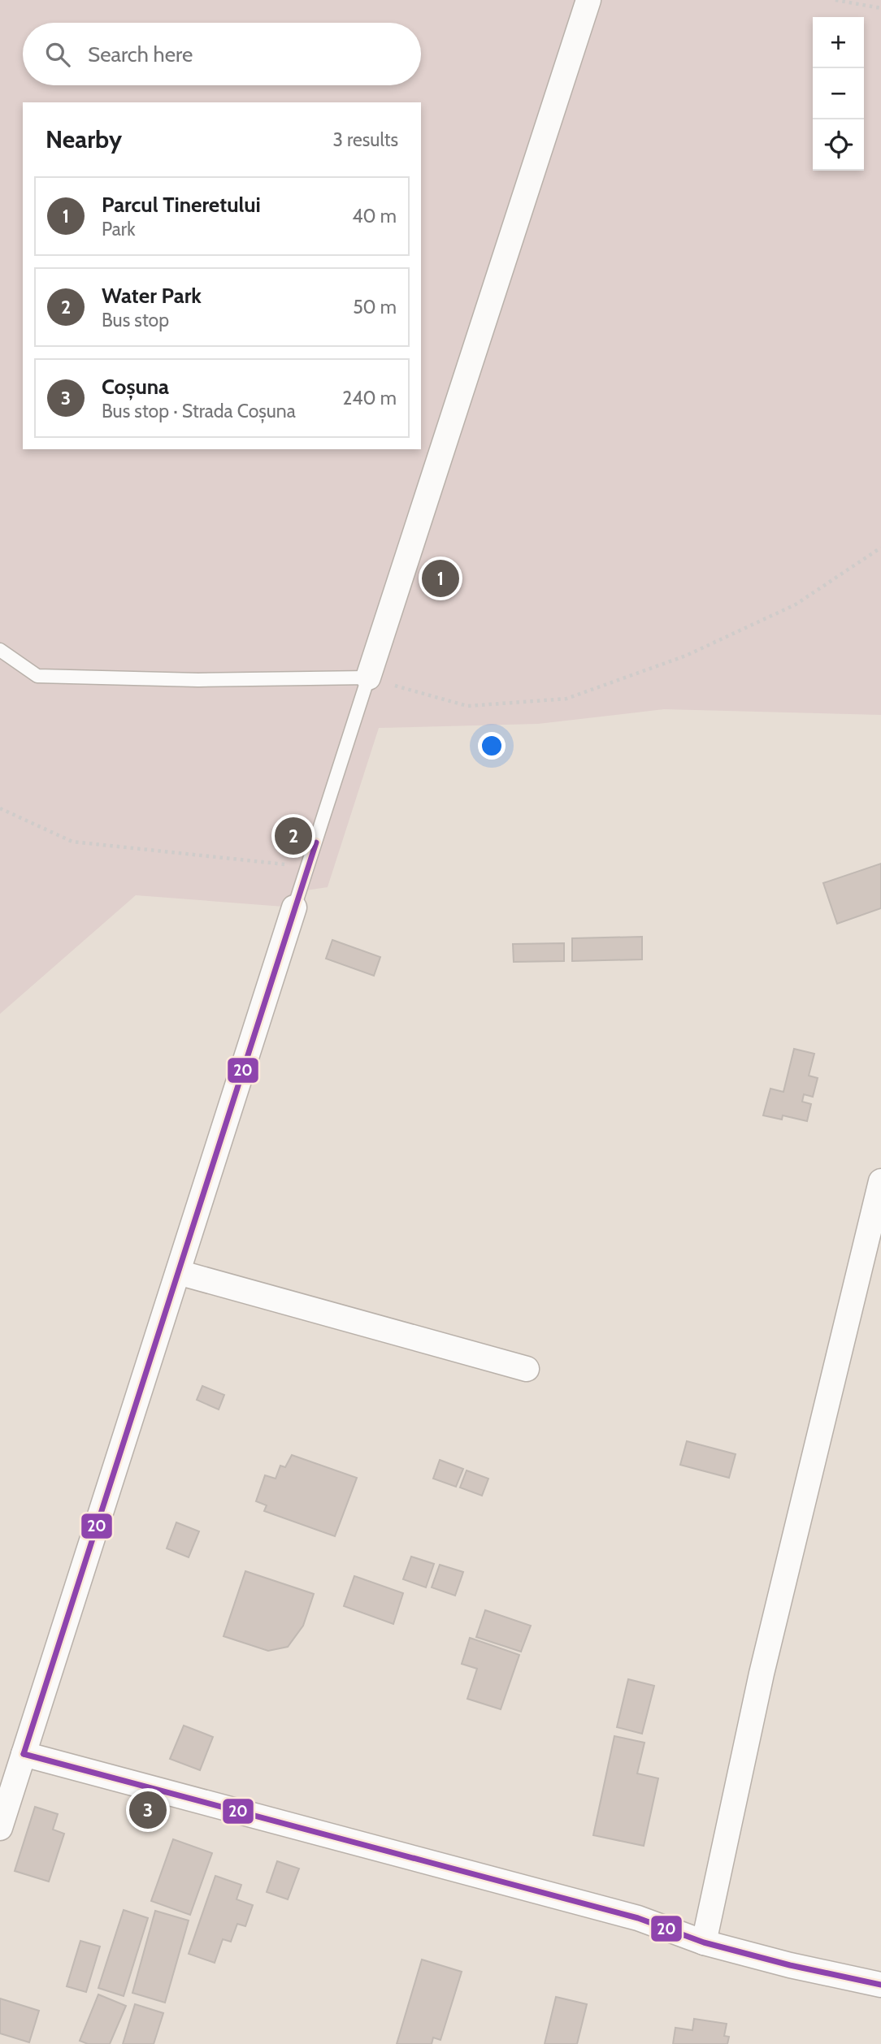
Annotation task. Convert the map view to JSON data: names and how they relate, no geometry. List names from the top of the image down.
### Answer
{
  "lines": ["transit line 20"],
  "page": {
    "map_buttons": ["+", "−"],
    "search": "Search here",
    "heading": ["Nearby", "3 results"],
    "list": [
      {
        "mark": "1",
        "name": "Parcul Tineretului",
        "note": "Park",
        "value": "40 m"
      },
      {
        "mark": "2",
        "name": "Water Park",
        "note": "Bus stop",
        "value": "50 m"
      },
      {
        "mark": "3",
        "name": "Coșuna",
        "note": "Bus stop · Strada Coșuna",
        "value": "240 m"
      }
    ],
    "pins": ["1", "2", "3"]
  }
}
